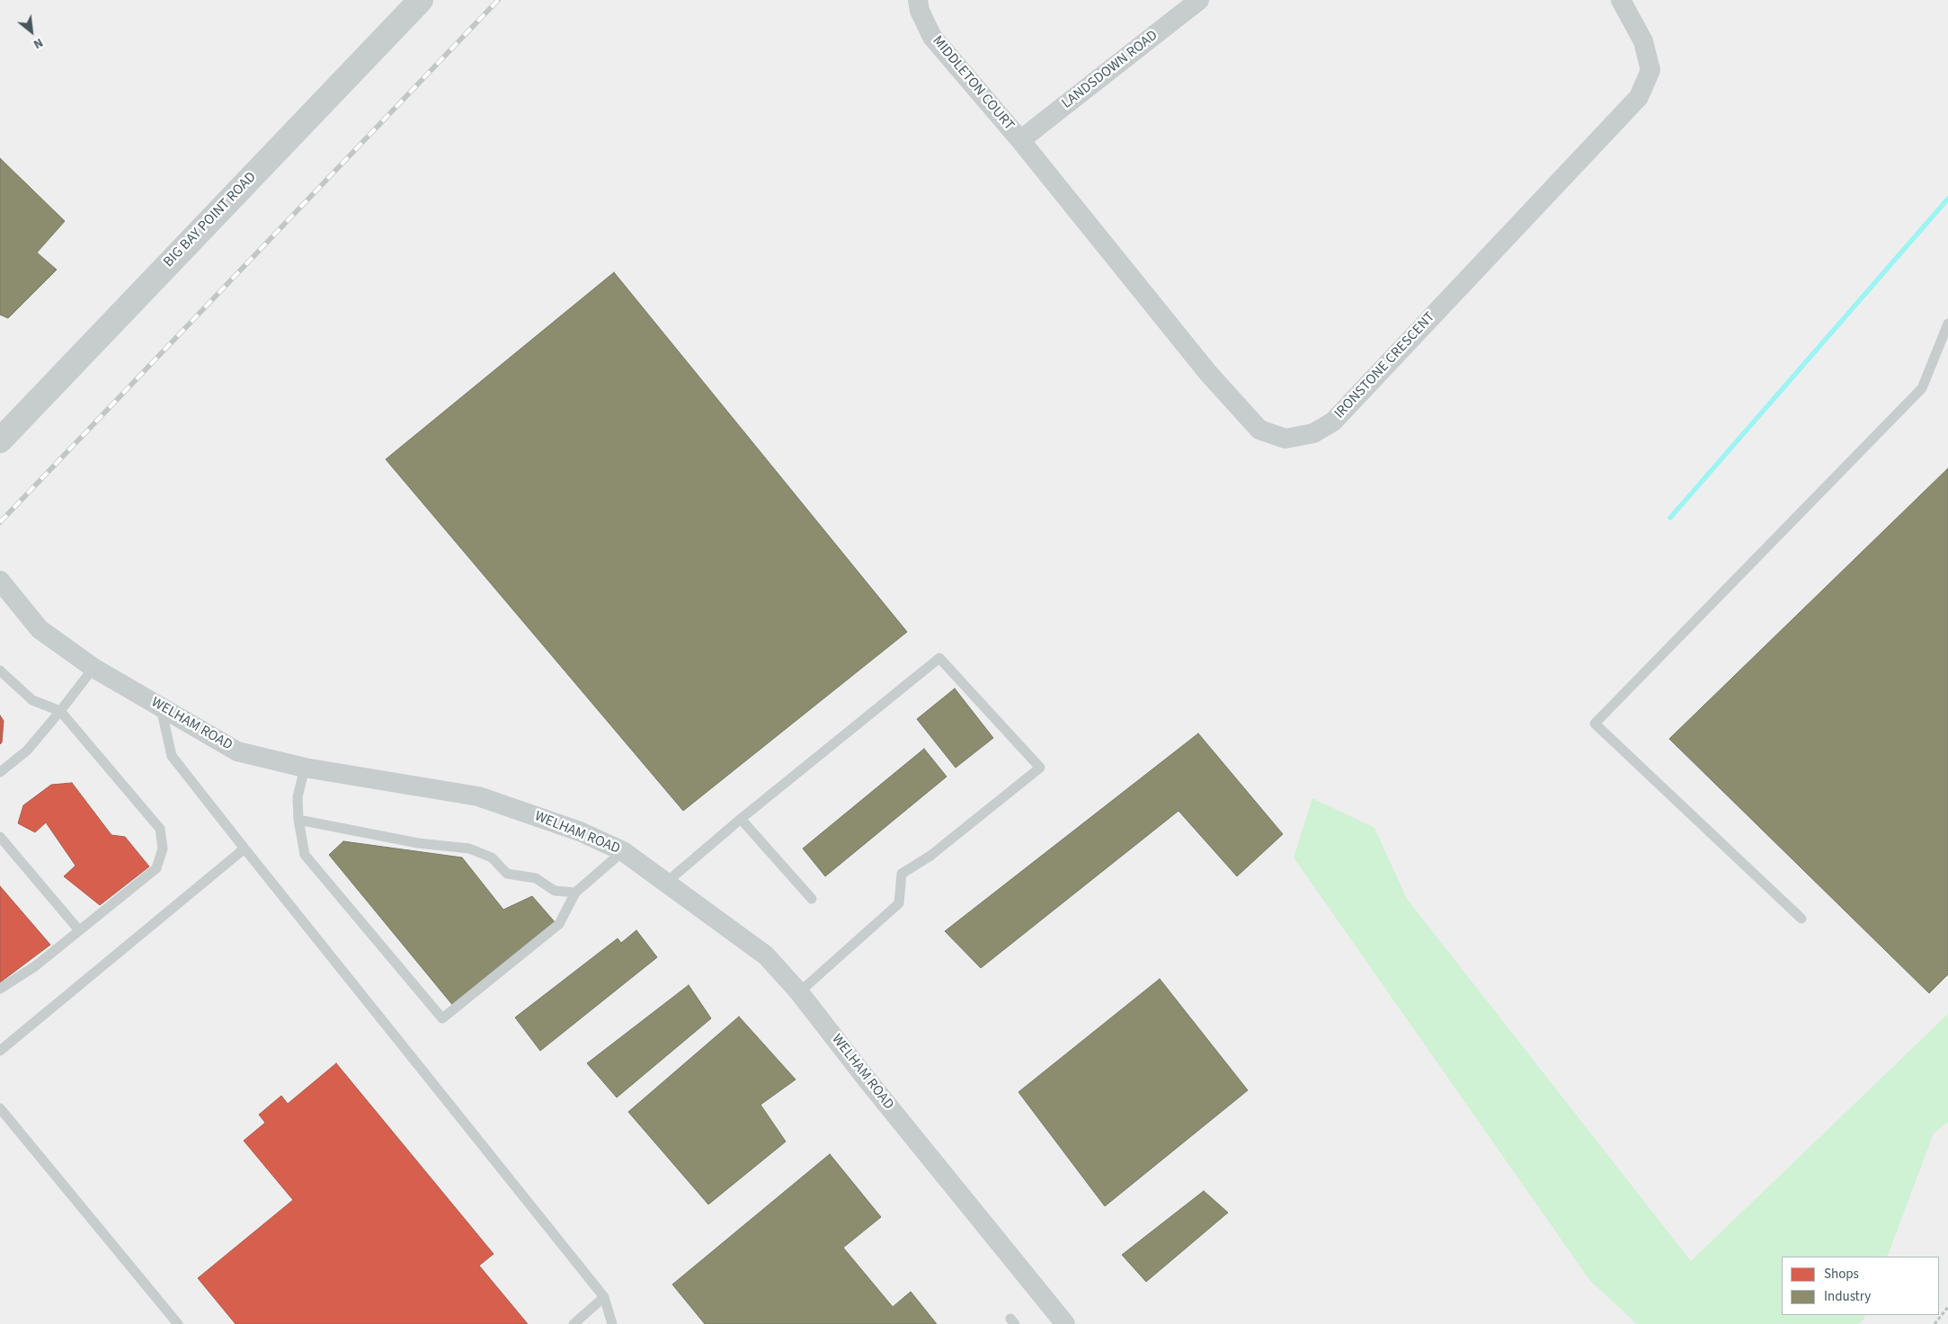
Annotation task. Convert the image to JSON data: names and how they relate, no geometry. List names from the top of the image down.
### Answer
{
  "streets": {
    "street": [
      "LANDSDOWN ROAD",
      "MIDDLETON COURT",
      "BIG BAY POINT ROAD",
      "IRONSTONE CRESCENT",
      "WELHAM ROAD"
    ]
  },
  "crossings": [
    ["LANDSDOWN ROAD", "MIDDLETON COURT"],
    ["LANDSDOWN ROAD", "IRONSTONE CRESCENT"],
    ["MIDDLETON COURT", "IRONSTONE CRESCENT"]
  ],
  "legend": ["Shops", "Industry"],
  "north": "bottom right"
}
